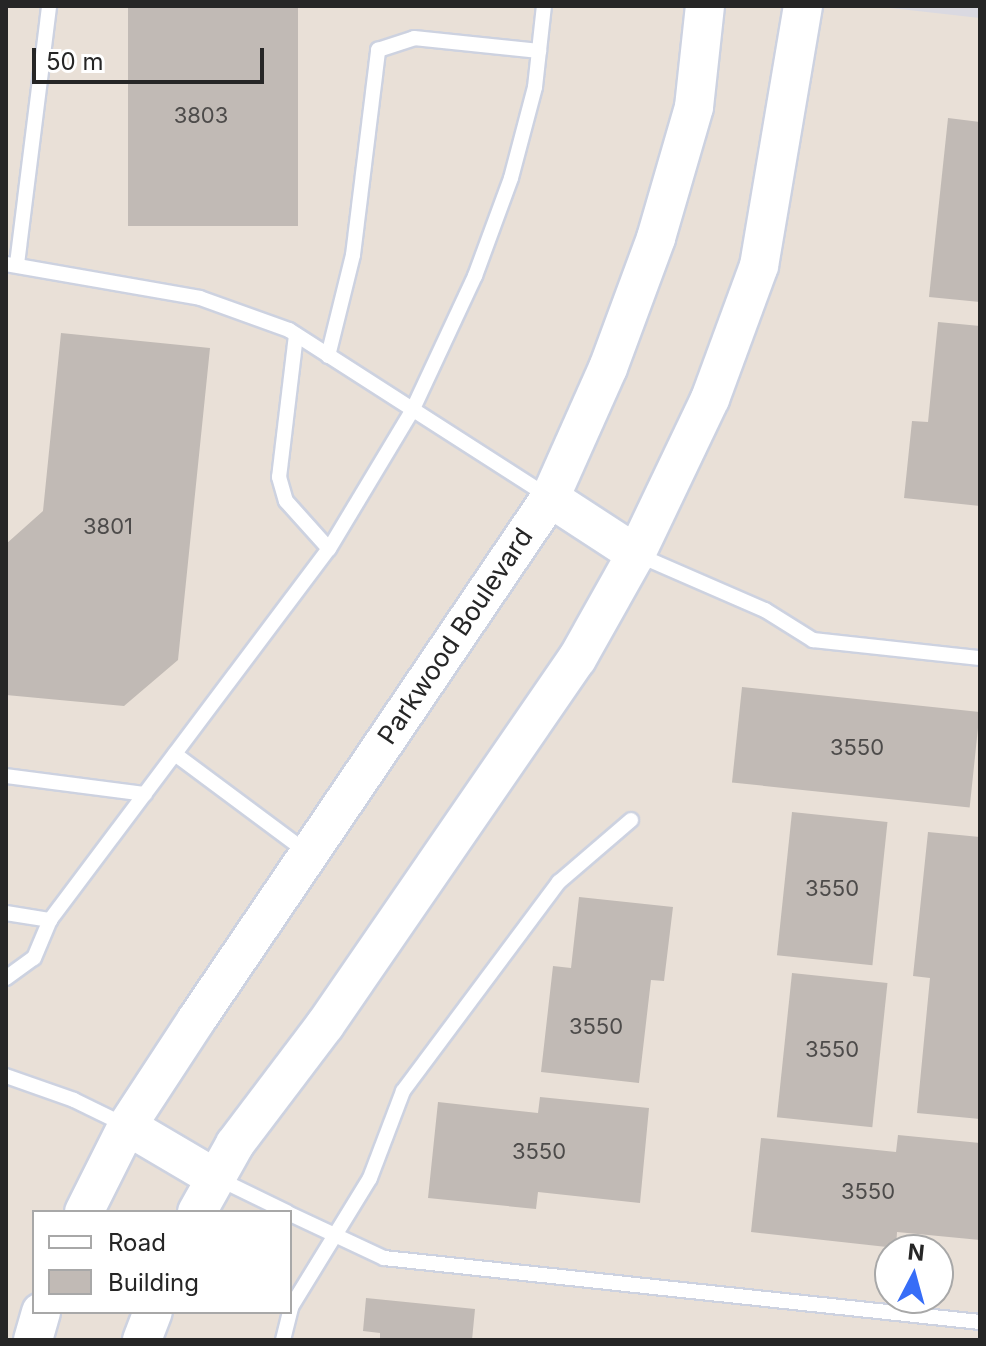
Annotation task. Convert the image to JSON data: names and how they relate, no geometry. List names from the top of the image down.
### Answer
{
  "streets": {
    "main road": ["Parkwood Boulevard"]
  },
  "house_numbers": [
    "3803",
    "3801",
    "3550",
    "3550",
    "3550",
    "3550",
    "3550",
    "3550"
  ],
  "legend": ["Road", "Building"],
  "scale_bar": "50 m",
  "north": "top"
}
